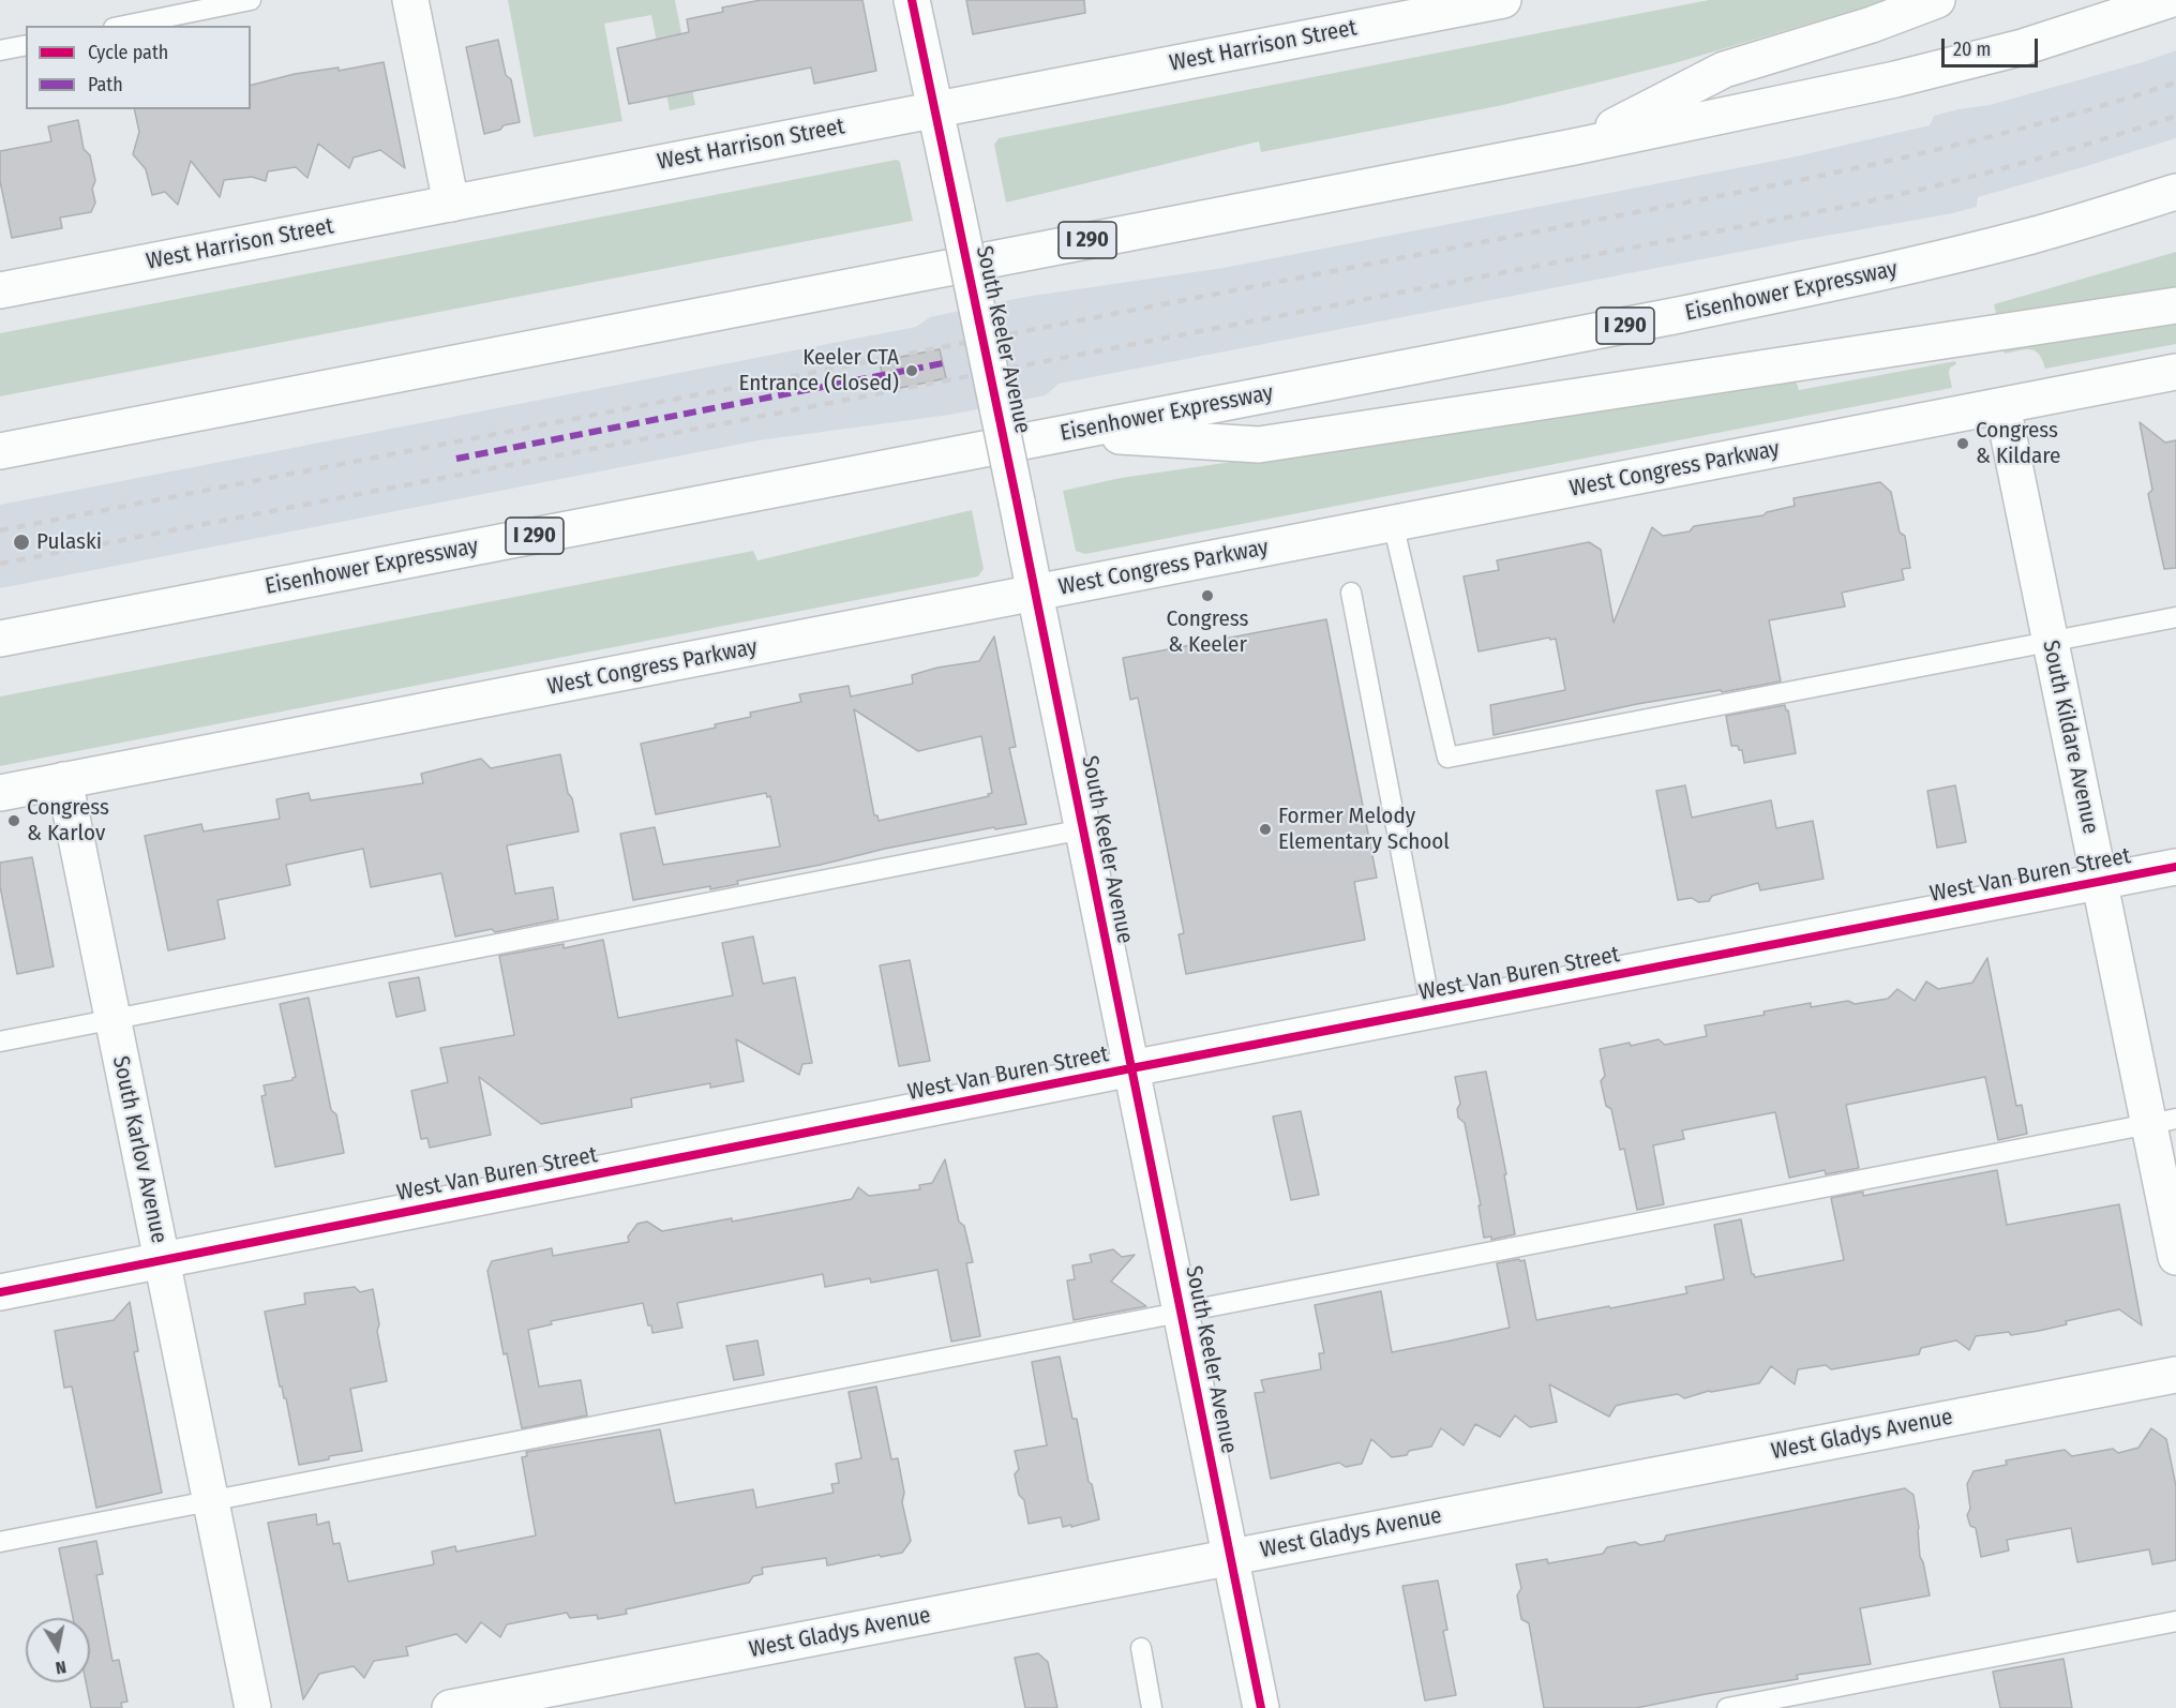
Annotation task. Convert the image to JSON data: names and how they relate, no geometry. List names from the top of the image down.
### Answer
{
  "streets": {
    "main road": [
      "West Harrison Street",
      "I 290",
      "Eisenhower Expressway",
      "South Keeler Avenue",
      "West Congress Parkway",
      "South Kildare Avenue",
      "West Van Buren Street",
      "South Karlov Avenue",
      "West Gladys Avenue"
    ]
  },
  "crossings": [
    ["West Harrison Street", "South Keeler Avenue"],
    ["South Keeler Avenue", "West Congress Parkway"],
    ["South Keeler Avenue", "West Van Buren Street"],
    ["South Keeler Avenue", "West Gladys Avenue"],
    ["West Congress Parkway", "South Kildare Avenue"],
    ["West Congress Parkway", "South Karlov Avenue"],
    ["South Kildare Avenue", "West Van Buren Street"],
    ["West Van Buren Street", "South Karlov Avenue"]
  ],
  "places": [
    "Keeler CTA Entrance (Closed)",
    "Congress & Kildare",
    "Pulaski",
    "Congress & Keeler",
    "Congress & Karlov",
    "Former Melody Elementary School"
  ],
  "legend": ["Cycle path", "Path"],
  "scale_bar": "20 m",
  "north": "bottom"
}
